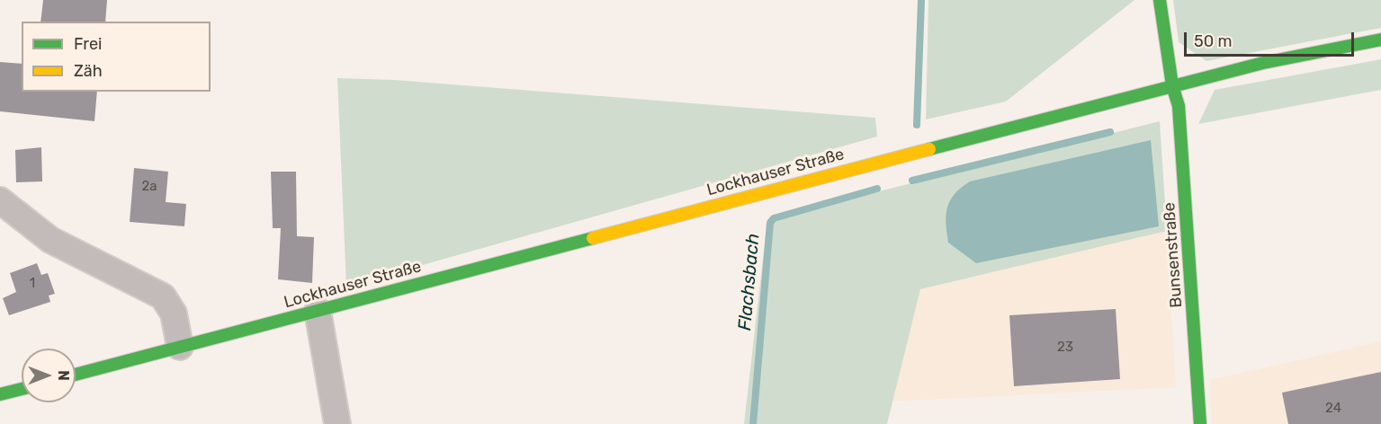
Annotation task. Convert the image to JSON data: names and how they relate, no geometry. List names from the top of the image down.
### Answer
{
  "streets": {
    "street": ["Lockhauser Straße", "Bunsenstraße"]
  },
  "crossings": [
    ["Lockhauser Straße", "Bunsenstraße"]
  ],
  "water": ["Flachsbach"],
  "house_numbers": [
    "2a",
    "1",
    "23",
    "24"
  ],
  "legend": ["Frei", "Zäh"],
  "scale_bar": "50 m",
  "north": "right"
}
